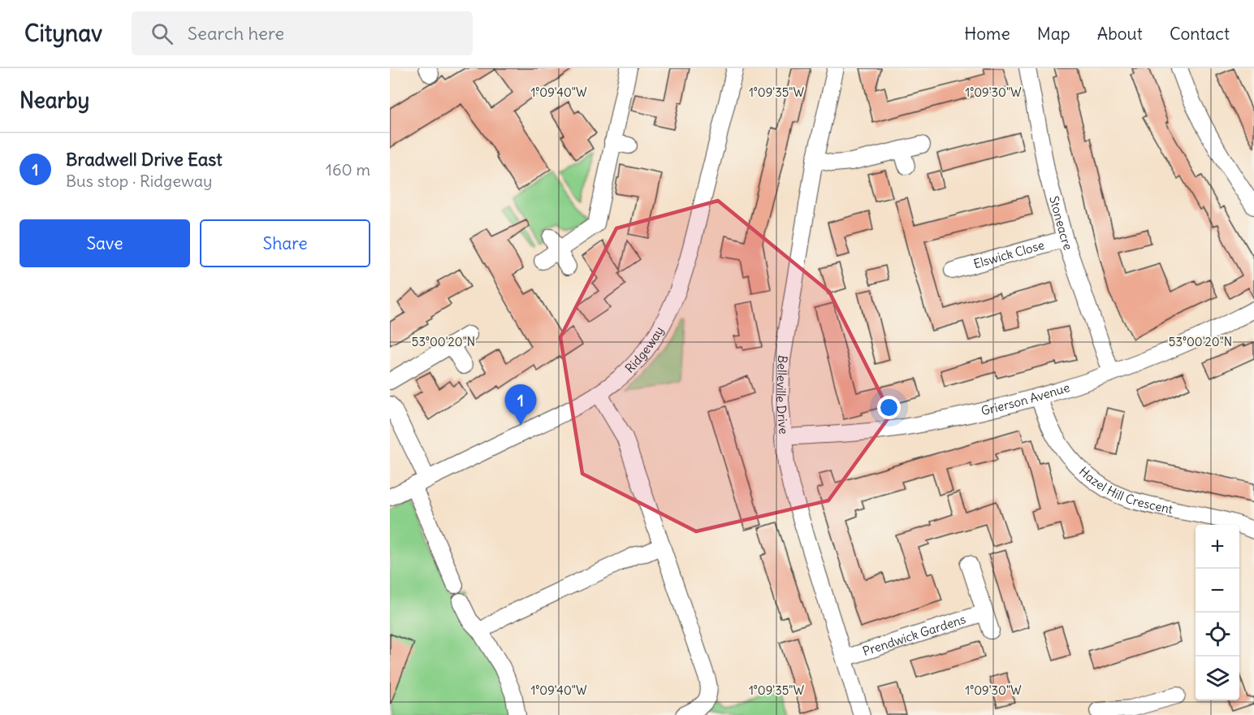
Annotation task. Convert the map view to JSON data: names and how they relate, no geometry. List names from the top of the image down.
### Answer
{
  "streets": {
    "street": [
      "Stoneacre",
      "Elswick Close",
      "Ridgeway",
      "Belleville Drive",
      "Grierson Avenue",
      "Hazel Hill Crescent",
      "Prendwick Gardens"
    ]
  },
  "crossings": [
    ["Stoneacre", "Elswick Close"],
    ["Stoneacre", "Grierson Avenue"],
    ["Belleville Drive", "Grierson Avenue"],
    ["Belleville Drive", "Prendwick Gardens"],
    ["Grierson Avenue", "Hazel Hill Crescent"]
  ],
  "page": {
    "header": "Citynav",
    "search": "Search here",
    "nav": [
      "Home",
      "Map",
      "About",
      "Contact"
    ],
    "heading": "Nearby",
    "list": [
      {
        "mark": "1",
        "name": "Bradwell Drive East",
        "note": "Bus stop · Ridgeway",
        "value": "160 m"
      }
    ],
    "buttons": ["Save", "Share"],
    "pins": "1",
    "map_buttons": ["+", "−"]
  },
  "coordinates": [
    "1°09'40\"W",
    "1°09'35\"W",
    "1°09'30\"W",
    "53°00'20\"N"
  ]
}
